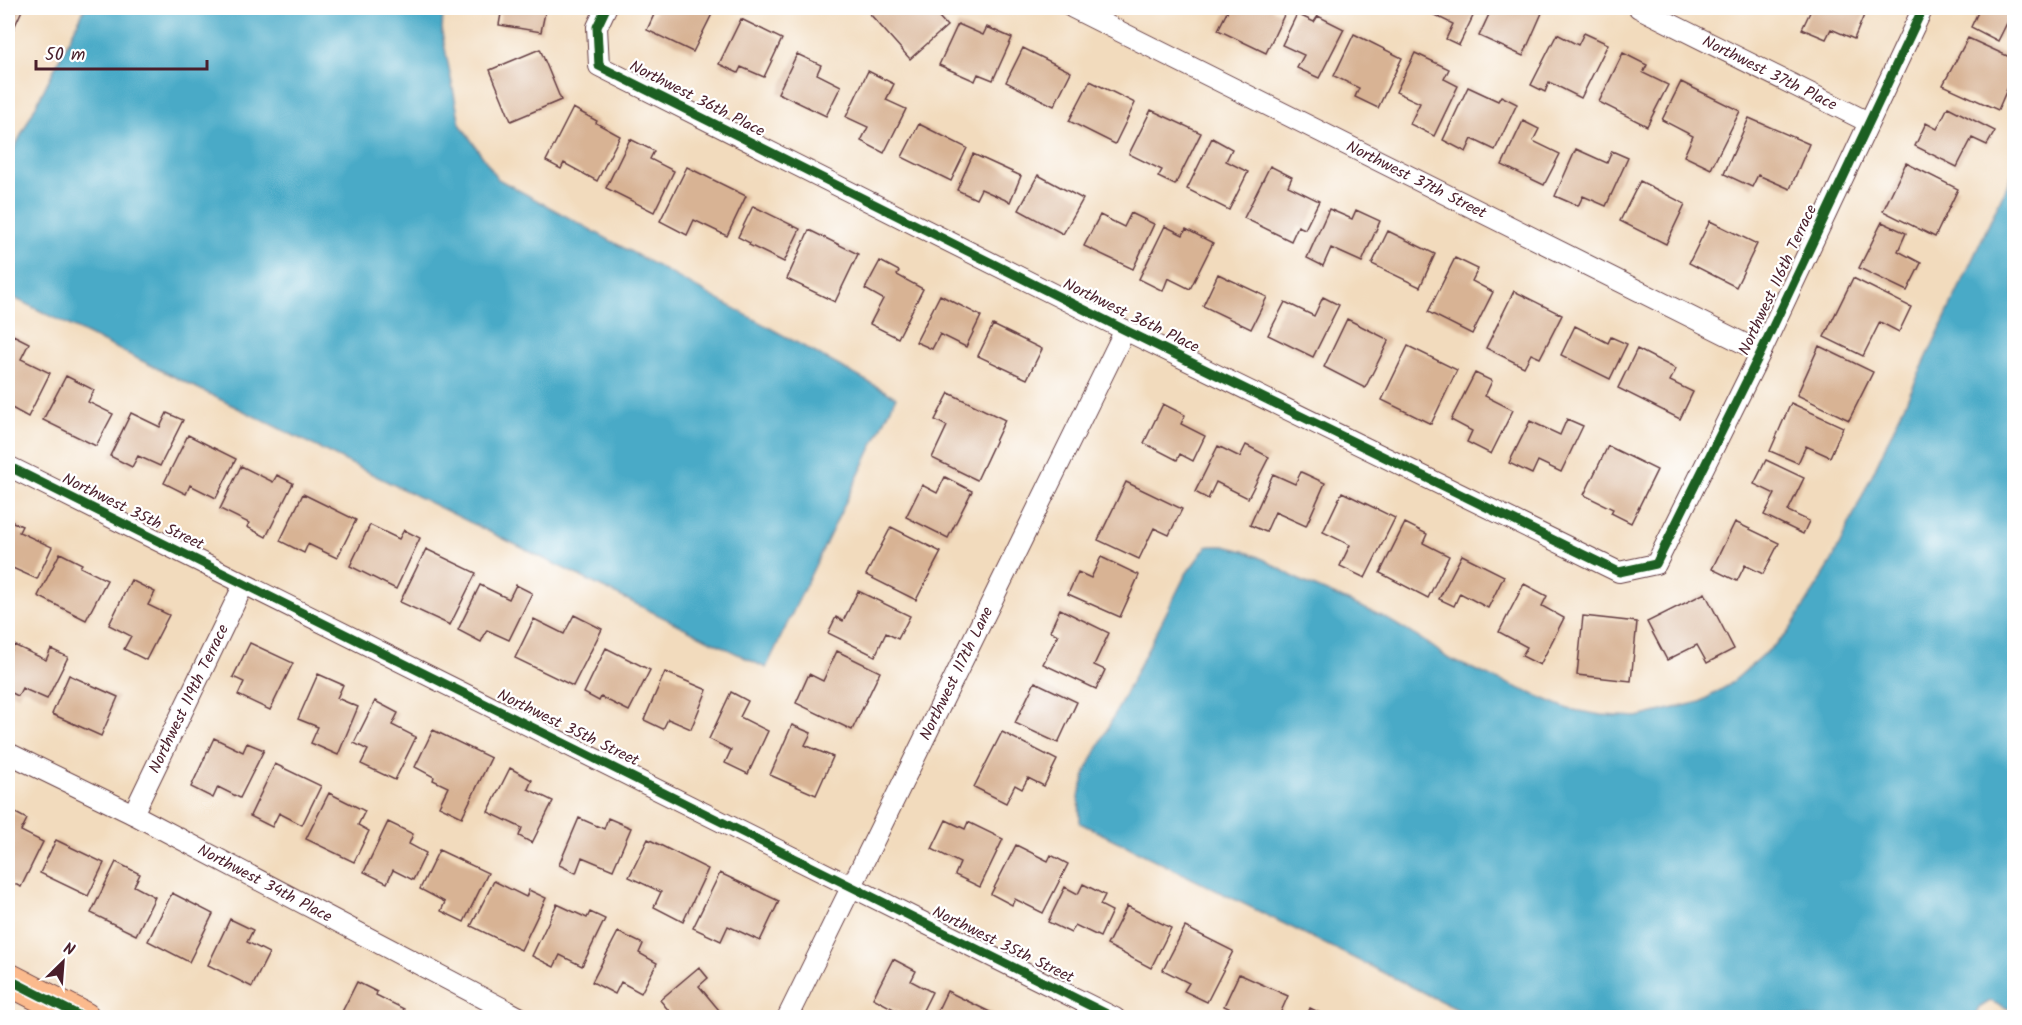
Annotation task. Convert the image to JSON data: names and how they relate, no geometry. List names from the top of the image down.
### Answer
{
  "streets": {
    "street": [
      "Northwest 37th Place",
      "Northwest 36th Place",
      "Northwest 37th Street",
      "Northwest 116th Terrace",
      "Northwest 35th Street",
      "Northwest 117th Lane",
      "Northwest 119th Terrace",
      "Northwest 34th Place"
    ]
  },
  "crossings": [
    ["Northwest 37th Place", "Northwest 116th Terrace"],
    ["Northwest 36th Place", "Northwest 116th Terrace"],
    ["Northwest 36th Place", "Northwest 117th Lane"],
    ["Northwest 37th Street", "Northwest 116th Terrace"],
    ["Northwest 35th Street", "Northwest 117th Lane"],
    ["Northwest 35th Street", "Northwest 119th Terrace"],
    ["Northwest 119th Terrace", "Northwest 34th Place"]
  ],
  "scale_bar": "50 m",
  "north": "top right"
}
